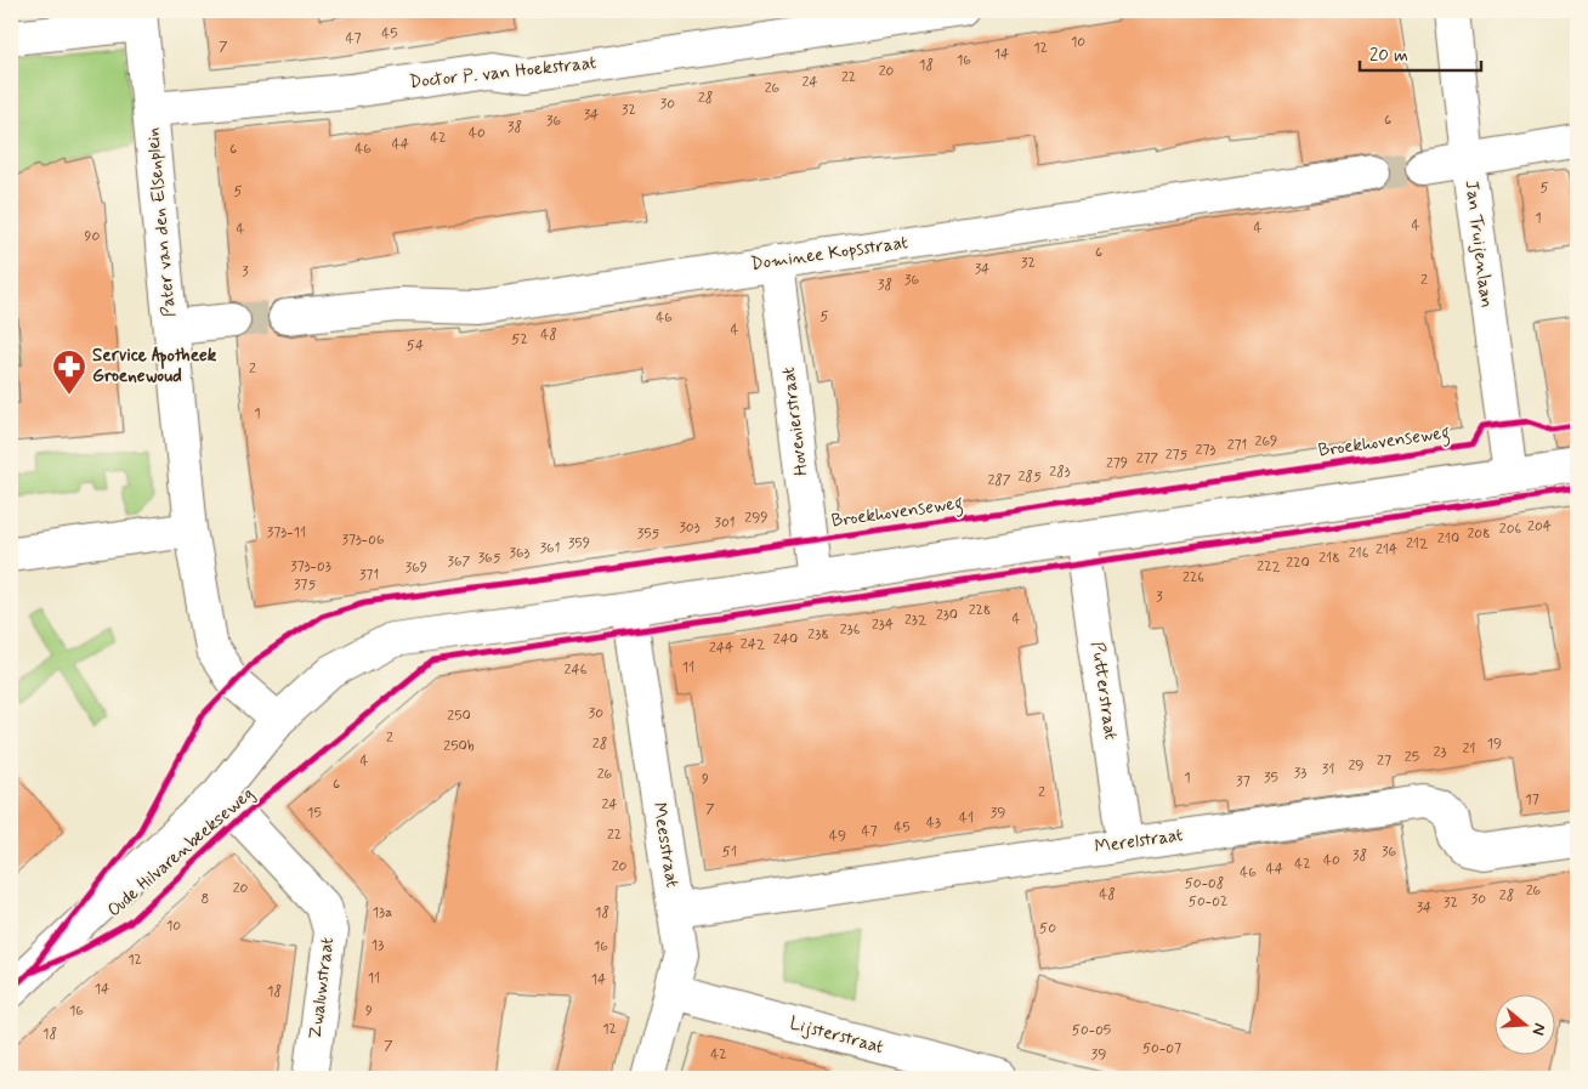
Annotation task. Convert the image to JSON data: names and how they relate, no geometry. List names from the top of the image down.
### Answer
{
  "streets": {
    "street": [
      "Doctor P. van Hoekstraat",
      "Pater van den Elsenplein",
      "Jan Truijenlaan",
      "Dominee Kopsstraat",
      "Hovenierstraat",
      "Putterstraat",
      "Merelstraat",
      "Meesstraat",
      "Oude Hilvarenbeekseweg",
      "Zwaluwstraat",
      "Lijsterstraat"
    ],
    "cycle path": ["Broekhovenseweg"]
  },
  "crossings": [
    ["Doctor P. van Hoekstraat", "Pater van den Elsenplein"],
    ["Pater van den Elsenplein", "Oude Hilvarenbeekseweg"],
    ["Dominee Kopsstraat", "Hovenierstraat"],
    ["Putterstraat", "Merelstraat"],
    ["Merelstraat", "Meesstraat"],
    ["Meesstraat", "Lijsterstraat"],
    ["Oude Hilvarenbeekseweg", "Zwaluwstraat"]
  ],
  "places": {
    "pharmacy": ["Service Apotheek Groenewoud"]
  },
  "house_numbers": [
    "45",
    "47",
    "10",
    "7",
    "12",
    "14",
    "16",
    "18",
    "20",
    "22",
    "24",
    "26",
    "28",
    "30",
    "32",
    "34",
    "6",
    "36",
    "38",
    "40",
    "42",
    "44",
    "6",
    "46",
    "5",
    "5",
    "1",
    "4",
    "4",
    "4",
    "90",
    "6",
    "32",
    "34",
    "3",
    "36",
    "2",
    "38",
    "5",
    "46",
    "4",
    "48",
    "52",
    "54",
    "2",
    "1",
    "269",
    "271",
    "273",
    "275",
    "277",
    "279",
    "283",
    "285",
    "287",
    "299",
    "301",
    "204",
    "303",
    "206",
    "373-11",
    "355",
    "208",
    "210",
    "373-06",
    "359",
    "212",
    "361",
    "214",
    "363",
    "216",
    "365",
    "218",
    "367",
    "220",
    "373-03",
    "222",
    "369",
    "371",
    "226",
    "375",
    "3",
    "228",
    "230",
    "4",
    "232",
    "234",
    "236",
    "238",
    "240",
    "242",
    "244",
    "11",
    "246",
    "30",
    "250",
    "2",
    "28",
    "19",
    "250b",
    "21",
    "23",
    "25",
    "4",
    "27",
    "29",
    "31",
    "33",
    "26",
    "1",
    "35",
    "9",
    "37",
    "6",
    "2",
    "17",
    "24",
    "7",
    "15",
    "39",
    "41",
    "43",
    "45",
    "47",
    "22",
    "49",
    "51",
    "36",
    "38",
    "40",
    "42",
    "20",
    "44",
    "46",
    "50-08",
    "20",
    "26",
    "48",
    "28",
    "8",
    "30",
    "50-02",
    "32",
    "34",
    "13a",
    "18",
    "10",
    "50",
    "13",
    "16",
    "12",
    "11",
    "14",
    "14",
    "18",
    "16",
    "9",
    "12",
    "50-05",
    "18",
    "7",
    "50-07",
    "42",
    "39"
  ],
  "scale_bar": "20 m",
  "north": "right"
}
